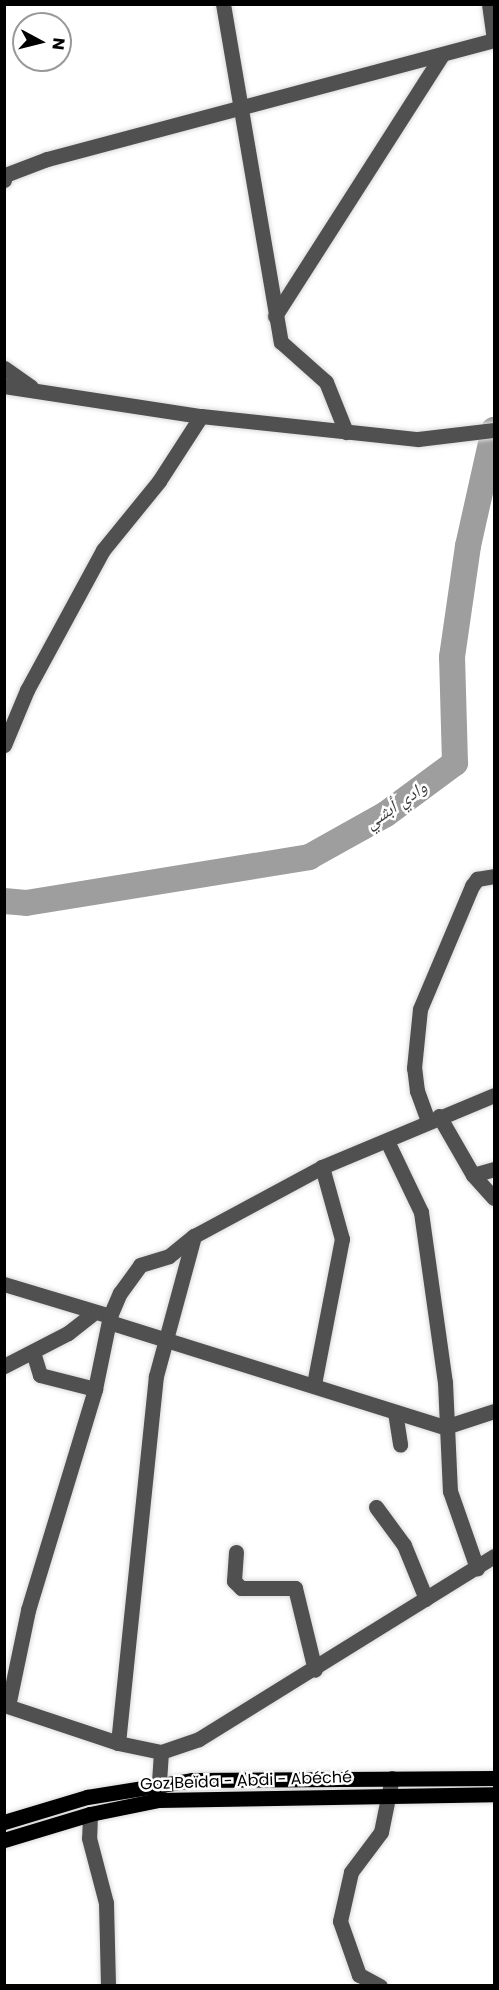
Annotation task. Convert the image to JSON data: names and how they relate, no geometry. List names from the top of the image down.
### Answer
{
  "streets": {
    "main road": ["Goz Beïda - Abdi - Abéché"]
  },
  "water": ["وادي أبشي"],
  "north": "right"
}
